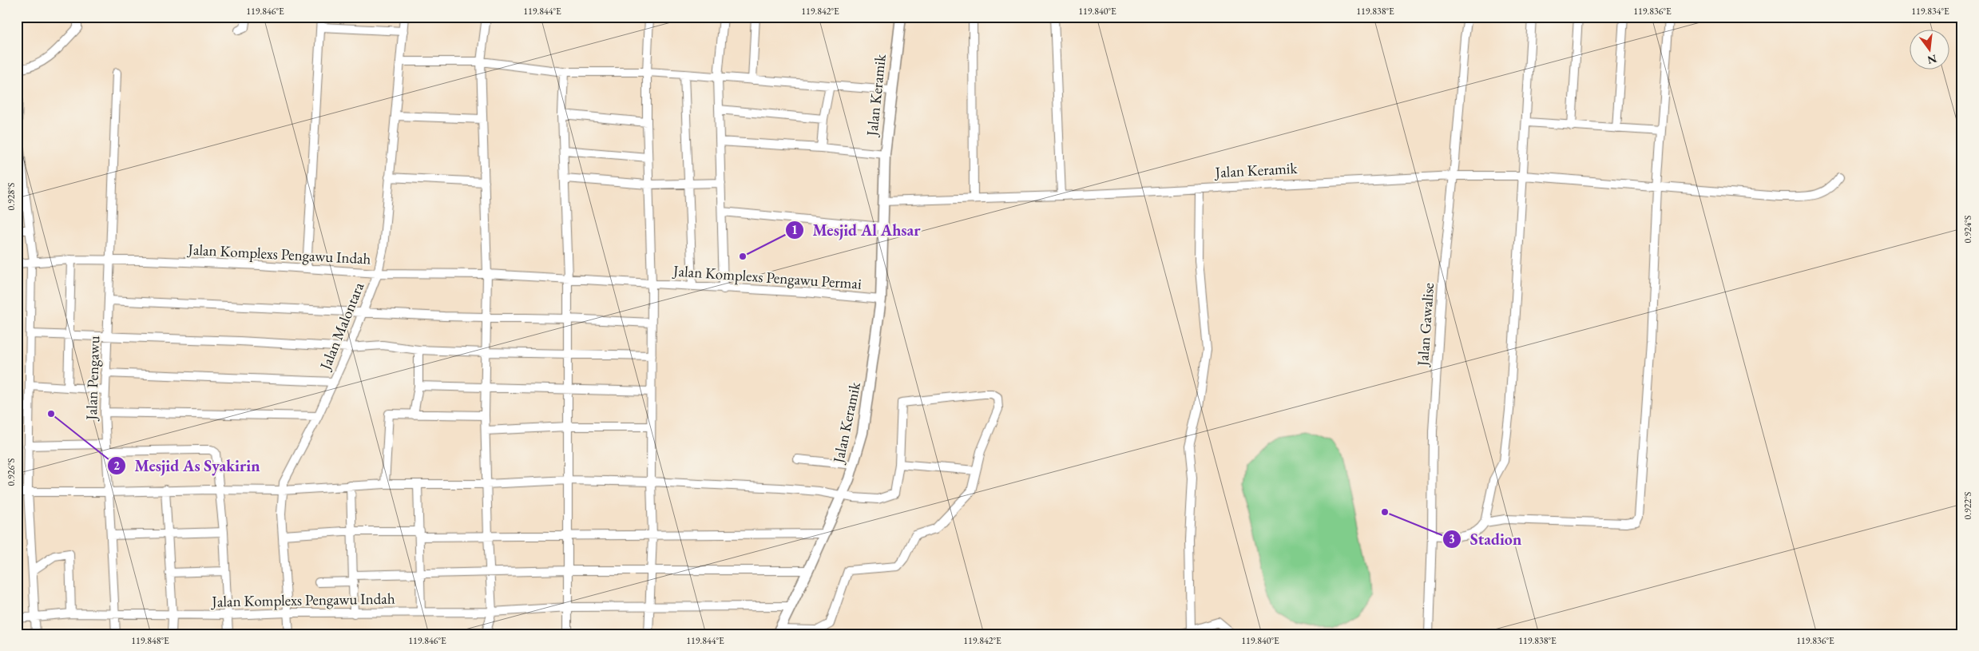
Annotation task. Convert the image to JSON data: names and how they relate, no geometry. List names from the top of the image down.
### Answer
{
  "streets": {
    "street": [
      "Jalan Keramik",
      "Jalan Komplexs Pengawu Indah",
      "Jalan Komplexs Pengawu Permai",
      "Jalan Gawalise",
      "Jalan Malontara",
      "Jalan Pengawu"
    ]
  },
  "crossings": [
    ["Jalan Keramik", "Jalan Komplexs Pengawu Permai"],
    ["Jalan Keramik", "Jalan Gawalise"],
    ["Jalan Komplexs Pengawu Indah", "Jalan Komplexs Pengawu Permai"],
    ["Jalan Komplexs Pengawu Indah", "Jalan Malontara"],
    ["Jalan Komplexs Pengawu Indah", "Jalan Pengawu"]
  ],
  "places": ["Mesjid Al Ahsar", "Mesjid As Syakirin", "Stadion"],
  "north": "bottom",
  "coordinates": [
    "119.846°E",
    "119.844°E",
    "119.842°E",
    "119.840°E",
    "119.838°E",
    "119.836°E",
    "119.834°E",
    "0.928°S",
    "0.924°S",
    "0.926°S",
    "0.922°S",
    "119.848°E"
  ]
}
